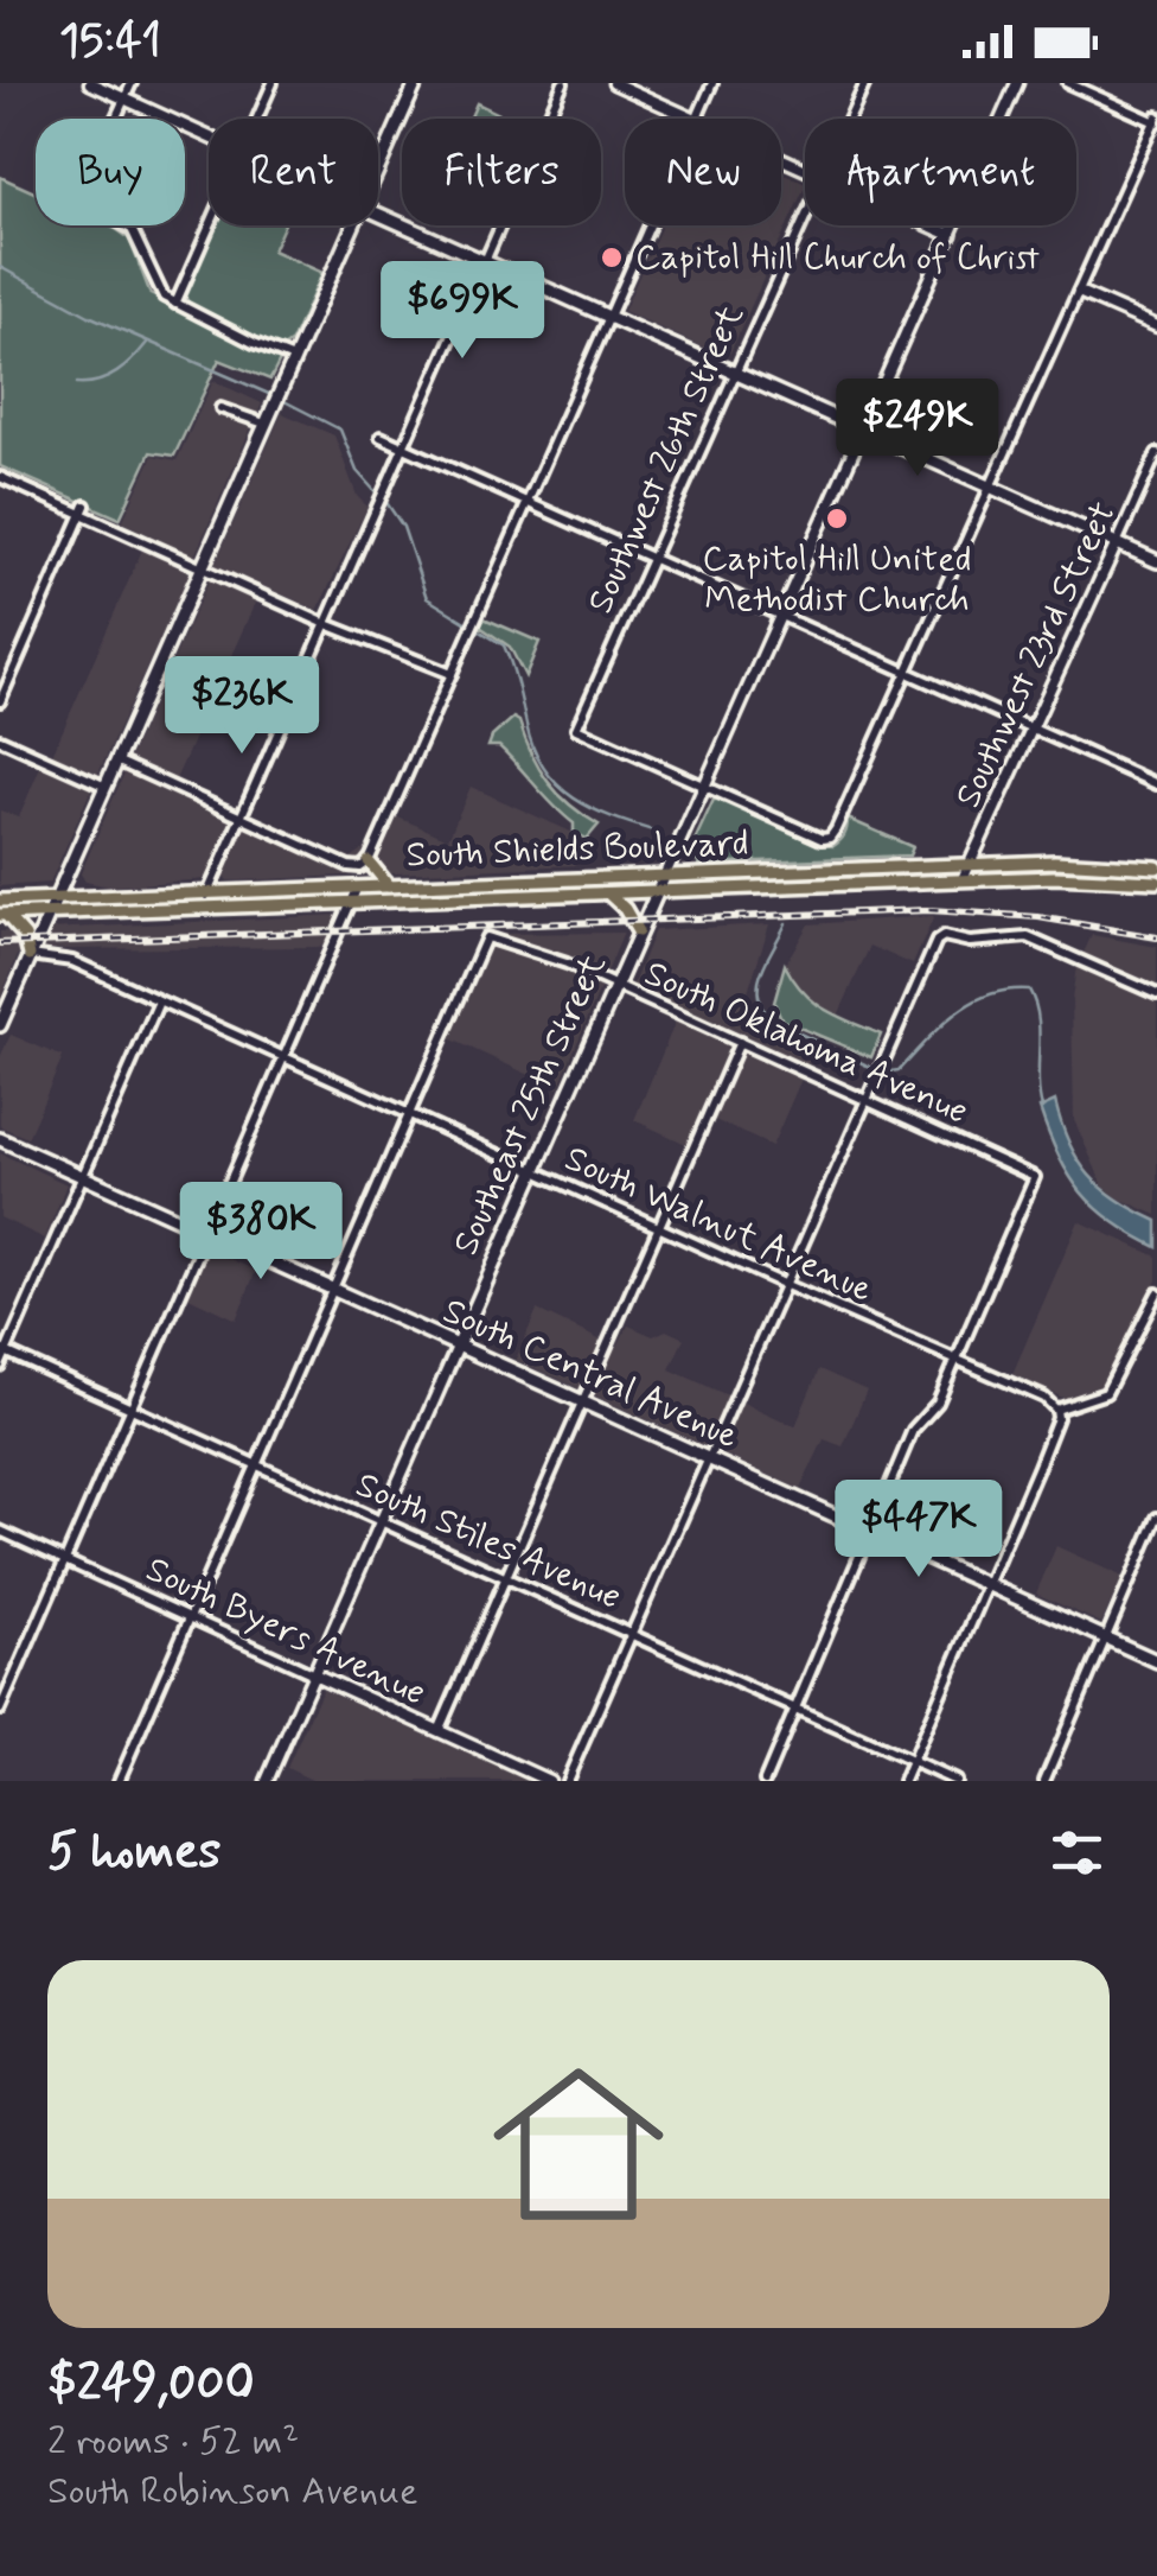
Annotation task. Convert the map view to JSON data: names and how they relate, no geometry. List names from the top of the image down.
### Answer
{
  "streets": {
    "main road": ["South Shields Boulevard", "Southeast 25th Street", "South Central Avenue"],
    "street": [
      "Southwest 26th Street",
      "Southwest 23rd Street",
      "South Oklahoma Avenue",
      "South Walnut Avenue",
      "South Stiles Avenue",
      "South Byers Avenue"
    ]
  },
  "crossings": [
    ["Southwest 26th Street", "Southeast 25th Street"],
    ["Southwest 23rd Street", "South Shields Boulevard"],
    ["South Shields Boulevard", "Southeast 25th Street"],
    ["South Oklahoma Avenue", "Southeast 25th Street"],
    ["South Oklahoma Avenue", "South Walnut Avenue"],
    ["Southeast 25th Street", "South Walnut Avenue"],
    ["Southeast 25th Street", "South Central Avenue"],
    ["Southeast 25th Street", "South Stiles Avenue"],
    ["Southeast 25th Street", "South Byers Avenue"]
  ],
  "places": ["Capitol Hill Church of Christ", "Capitol Hill United Methodist Church"],
  "page": {
    "status": "15:41",
    "chip": [
      "Buy",
      "Rent",
      "Filters",
      "New",
      "Apartment"
    ],
    "price": [
      "$699K",
      "$249K",
      "$236K",
      "$380K",
      "$447K"
    ],
    "heading": "5 homes",
    "list": [
      {
        "name": "$249,000",
        "note": "2 rooms · 52 m² · South Robinson Avenue"
      }
    ]
  }
}
